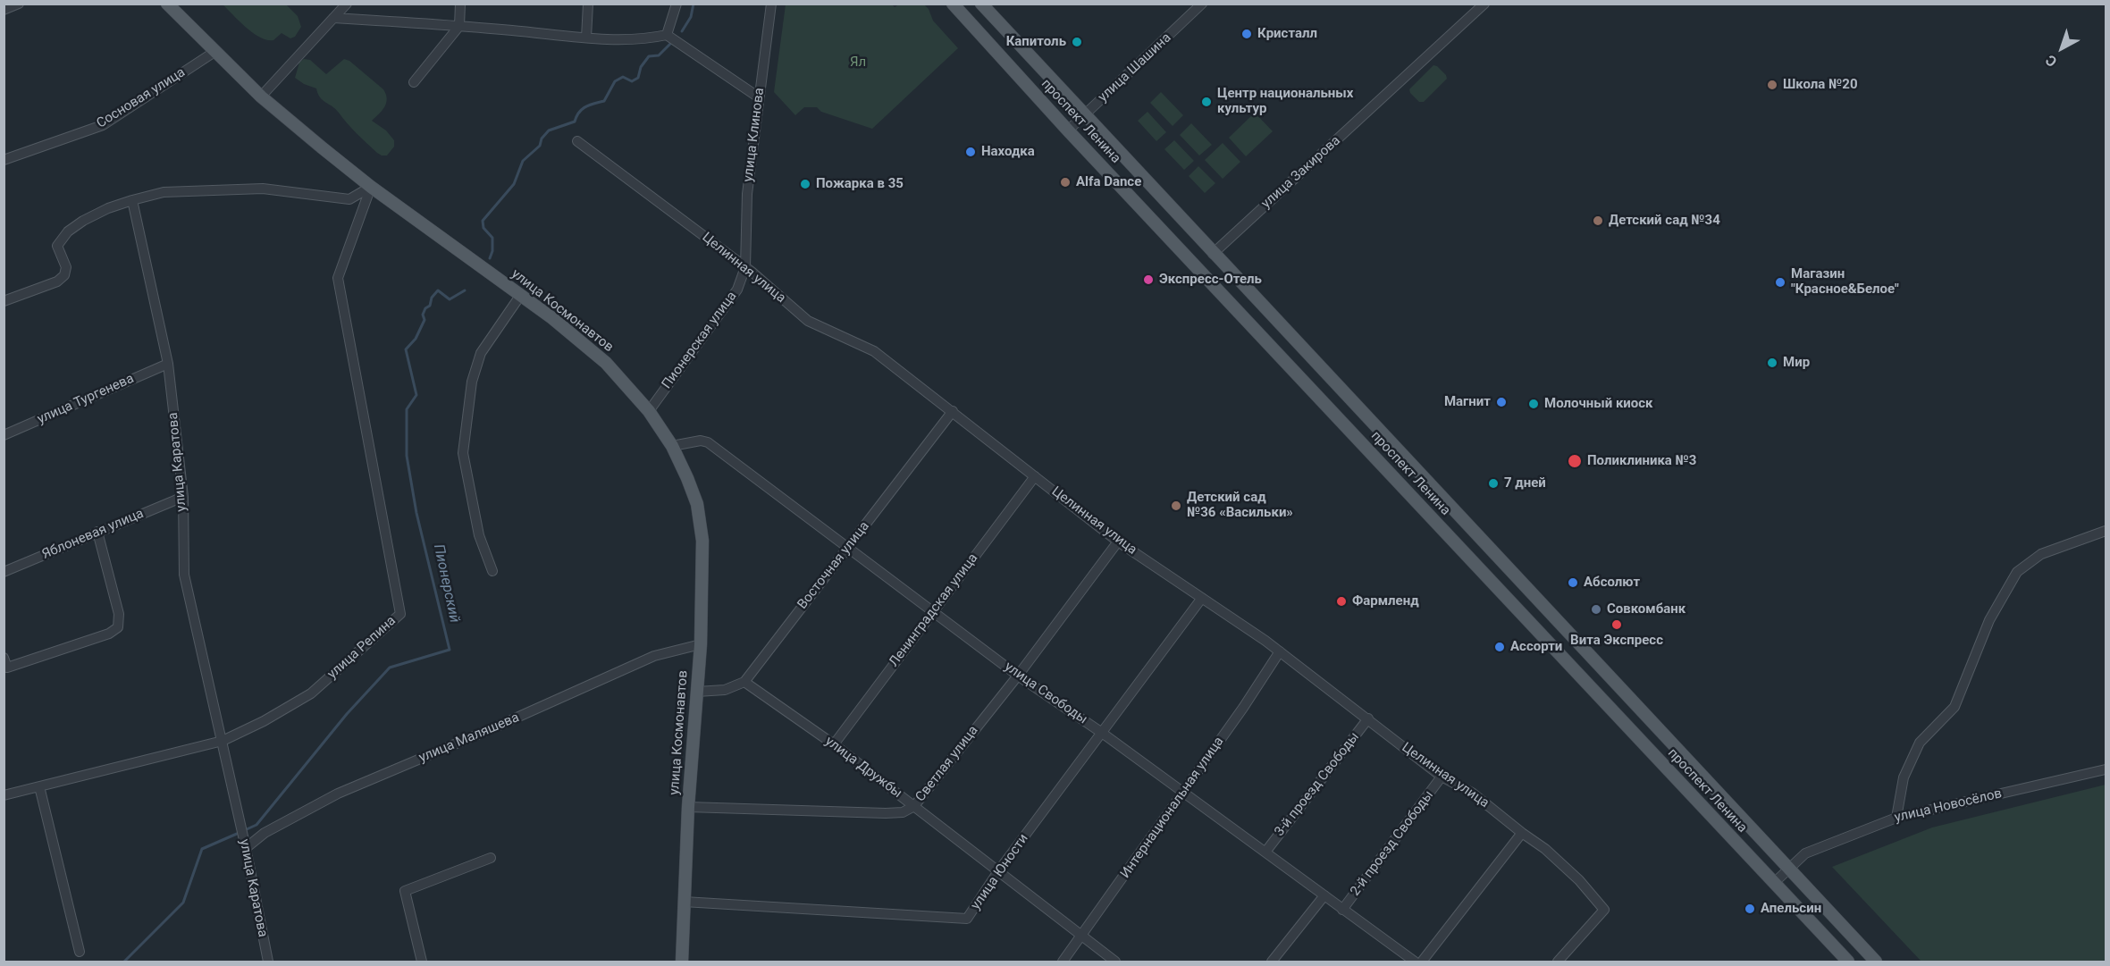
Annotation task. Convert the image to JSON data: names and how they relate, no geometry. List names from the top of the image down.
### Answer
{
  "streets": {
    "main road": ["проспект Ленина", "улица Космонавтов"],
    "street": [
      "улица Шашина",
      "Сосновая улица",
      "улица Клинова",
      "улица Закирова",
      "Целинная улица",
      "Пионерская улица",
      "улица Тургенева",
      "улица Каратова",
      "Яблоневая улица",
      "Восточная улица",
      "Ленинградская улица",
      "улица Репина",
      "улица Свободы",
      "улица Маляшева",
      "Светлая улица",
      "улица Дружбы",
      "3-й проезд Свободы",
      "улица Новосёлов",
      "Интернациональная улица",
      "2-й проезд Свободы",
      "улица Юности"
    ]
  },
  "crossings": [
    ["улица Шашина", "проспект Ленина"],
    ["Сосновая улица", "улица Космонавтов"],
    ["проспект Ленина", "улица Закирова"],
    ["проспект Ленина", "улица Новосёлов"],
    ["улица Клинова", "Целинная улица"],
    ["улица Клинова", "Пионерская улица"],
    ["Целинная улица", "Пионерская улица"],
    ["Целинная улица", "Восточная улица"],
    ["Целинная улица", "Ленинградская улица"],
    ["Целинная улица", "Светлая улица"],
    ["Целинная улица", "3-й проезд Свободы"],
    ["Целинная улица", "Интернациональная улица"],
    ["Целинная улица", "2-й проезд Свободы"],
    ["Целинная улица", "улица Юности"],
    ["улица Космонавтов", "Пионерская улица"],
    ["улица Космонавтов", "улица Репина"],
    ["улица Космонавтов", "улица Свободы"],
    ["улица Космонавтов", "улица Маляшева"],
    ["улица Космонавтов", "Светлая улица"],
    ["улица Космонавтов", "улица Юности"],
    ["улица Тургенева", "улица Каратова"],
    ["улица Каратова", "Яблоневая улица"],
    ["улица Каратова", "улица Репина"],
    ["улица Каратова", "улица Маляшева"],
    ["Восточная улица", "улица Свободы"],
    ["Восточная улица", "улица Дружбы"],
    ["Ленинградская улица", "улица Свободы"],
    ["Ленинградская улица", "улица Дружбы"],
    ["улица Свободы", "Светлая улица"],
    ["улица Свободы", "3-й проезд Свободы"],
    ["улица Свободы", "Интернациональная улица"],
    ["улица Свободы", "2-й проезд Свободы"],
    ["улица Свободы", "улица Юности"],
    ["Светлая улица", "улица Дружбы"],
    ["улица Дружбы", "Интернациональная улица"],
    ["улица Дружбы", "улица Юности"]
  ],
  "water": ["Пионерский"],
  "parks": ["Ял"],
  "places": [
    "Кристалл",
    "Капитоль",
    "Школа №20",
    "Центр национальных культур",
    "Находка",
    "Alfa Dance",
    "Пожарка в 35",
    "Детский сад №34",
    "Экспресс-Отель",
    "Магазин \"Красное&Белое\"",
    "Мир",
    "Магнит",
    "Молочный киоск",
    "Поликлиника №3",
    "7 дней",
    "Детский сад №36 «Васильки»",
    "Абсолют",
    "Фармленд",
    "Совкомбанк",
    "Вита Экспресс",
    "Ассорти",
    "Апельсин"
  ],
  "north": "bottom left"
}
